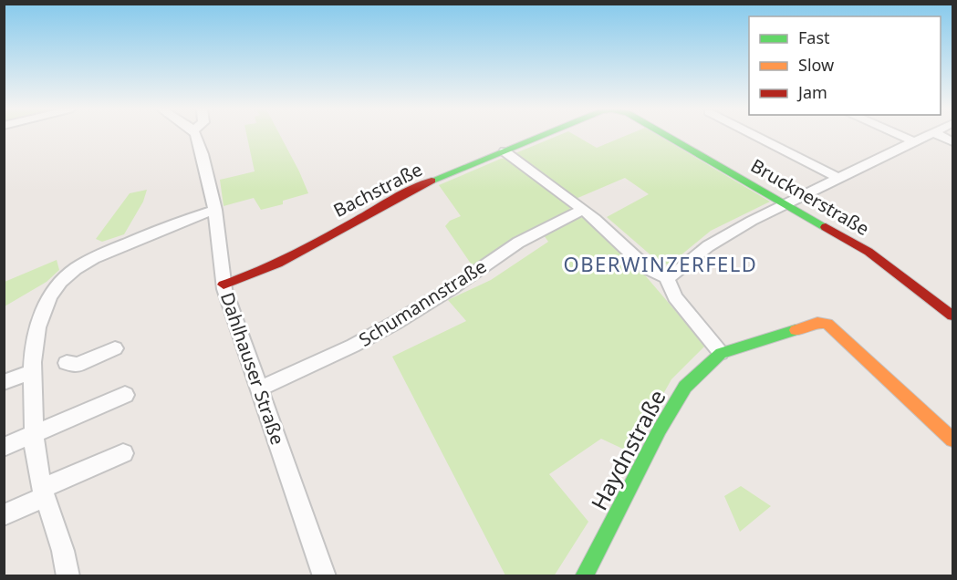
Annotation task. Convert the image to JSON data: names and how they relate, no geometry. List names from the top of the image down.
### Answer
{
  "streets": {
    "street": [
      "Bachstraße",
      "Brucknerstraße",
      "Schumannstraße",
      "Dahlhauser Straße",
      "Haydnstraße"
    ]
  },
  "crossings": [
    ["Bachstraße", "Dahlhauser Straße"],
    ["Schumannstraße", "Dahlhauser Straße"]
  ],
  "districts": ["OBERWINZERFELD"],
  "legend": ["Fast", "Slow", "Jam"]
}
